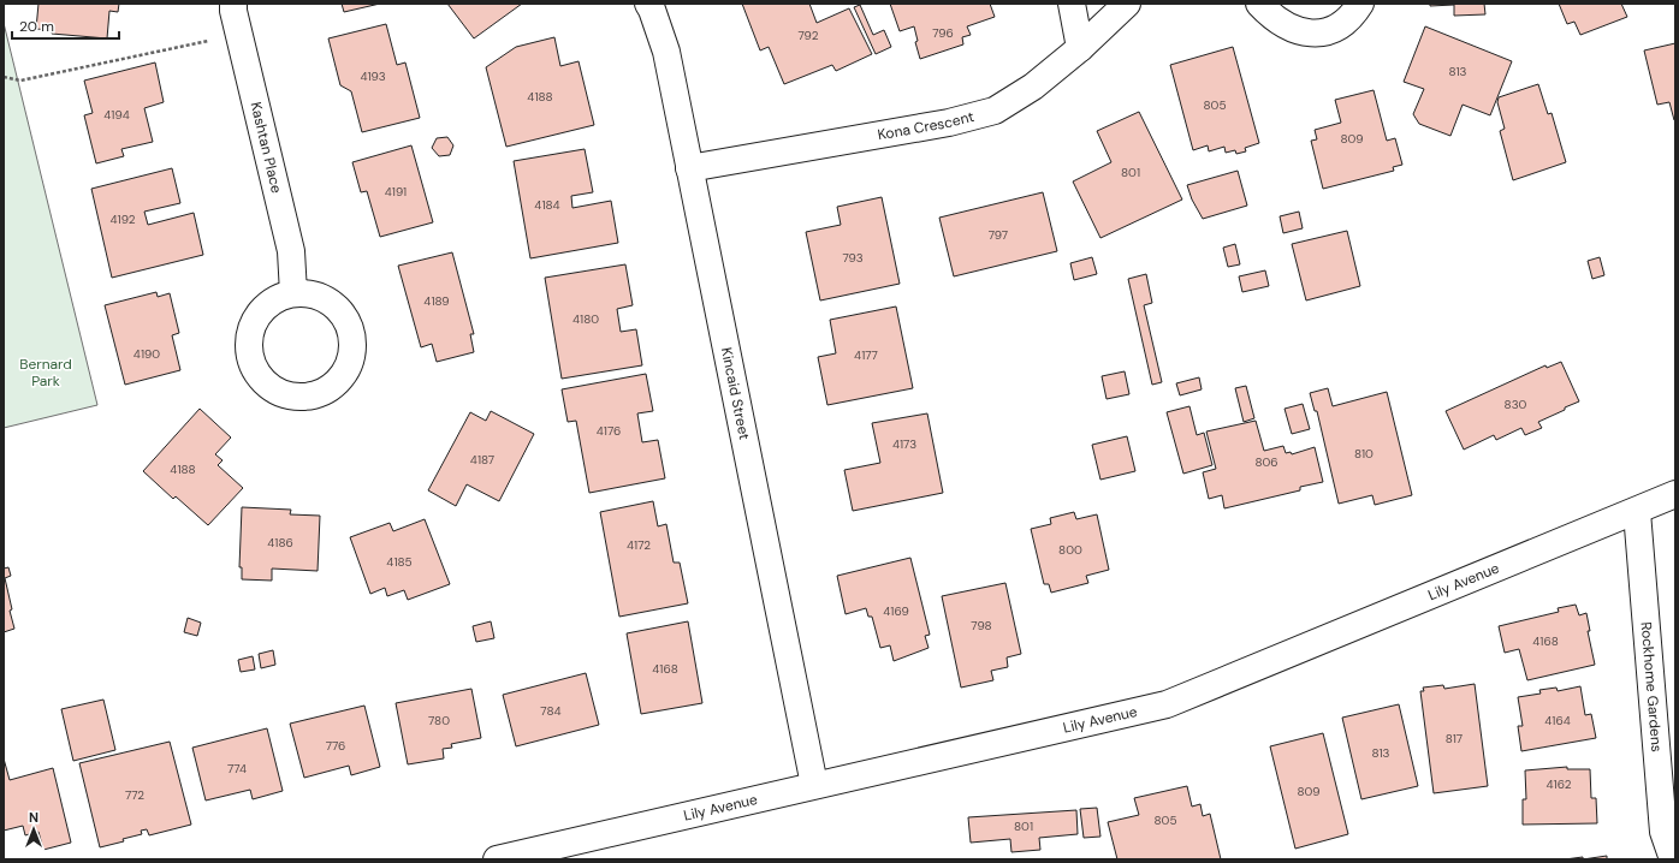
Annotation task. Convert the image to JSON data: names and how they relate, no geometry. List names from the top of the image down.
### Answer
{
  "streets": {
    "street": [
      "Kona Crescent",
      "Kashtan Place",
      "Kincaid Street",
      "Lily Avenue",
      "Rockhome Gardens"
    ]
  },
  "crossings": [
    ["Kona Crescent", "Kincaid Street"],
    ["Kincaid Street", "Lily Avenue"],
    ["Lily Avenue", "Rockhome Gardens"]
  ],
  "parks": ["Bernard Park"],
  "house_numbers": [
    "796",
    "792",
    "813",
    "4193",
    "4188",
    "805",
    "4194",
    "809",
    "801",
    "4191",
    "4184",
    "4192",
    "797",
    "793",
    "4189",
    "4180",
    "4190",
    "4177",
    "830",
    "4176",
    "4173",
    "810",
    "4187",
    "806",
    "4188",
    "4186",
    "4172",
    "800",
    "4185",
    "4169",
    "798",
    "4168",
    "4168",
    "784",
    "780",
    "4164",
    "817",
    "776",
    "813",
    "774",
    "4162",
    "809",
    "772",
    "805",
    "801"
  ],
  "scale_bar": "20 m",
  "north": "top"
}
